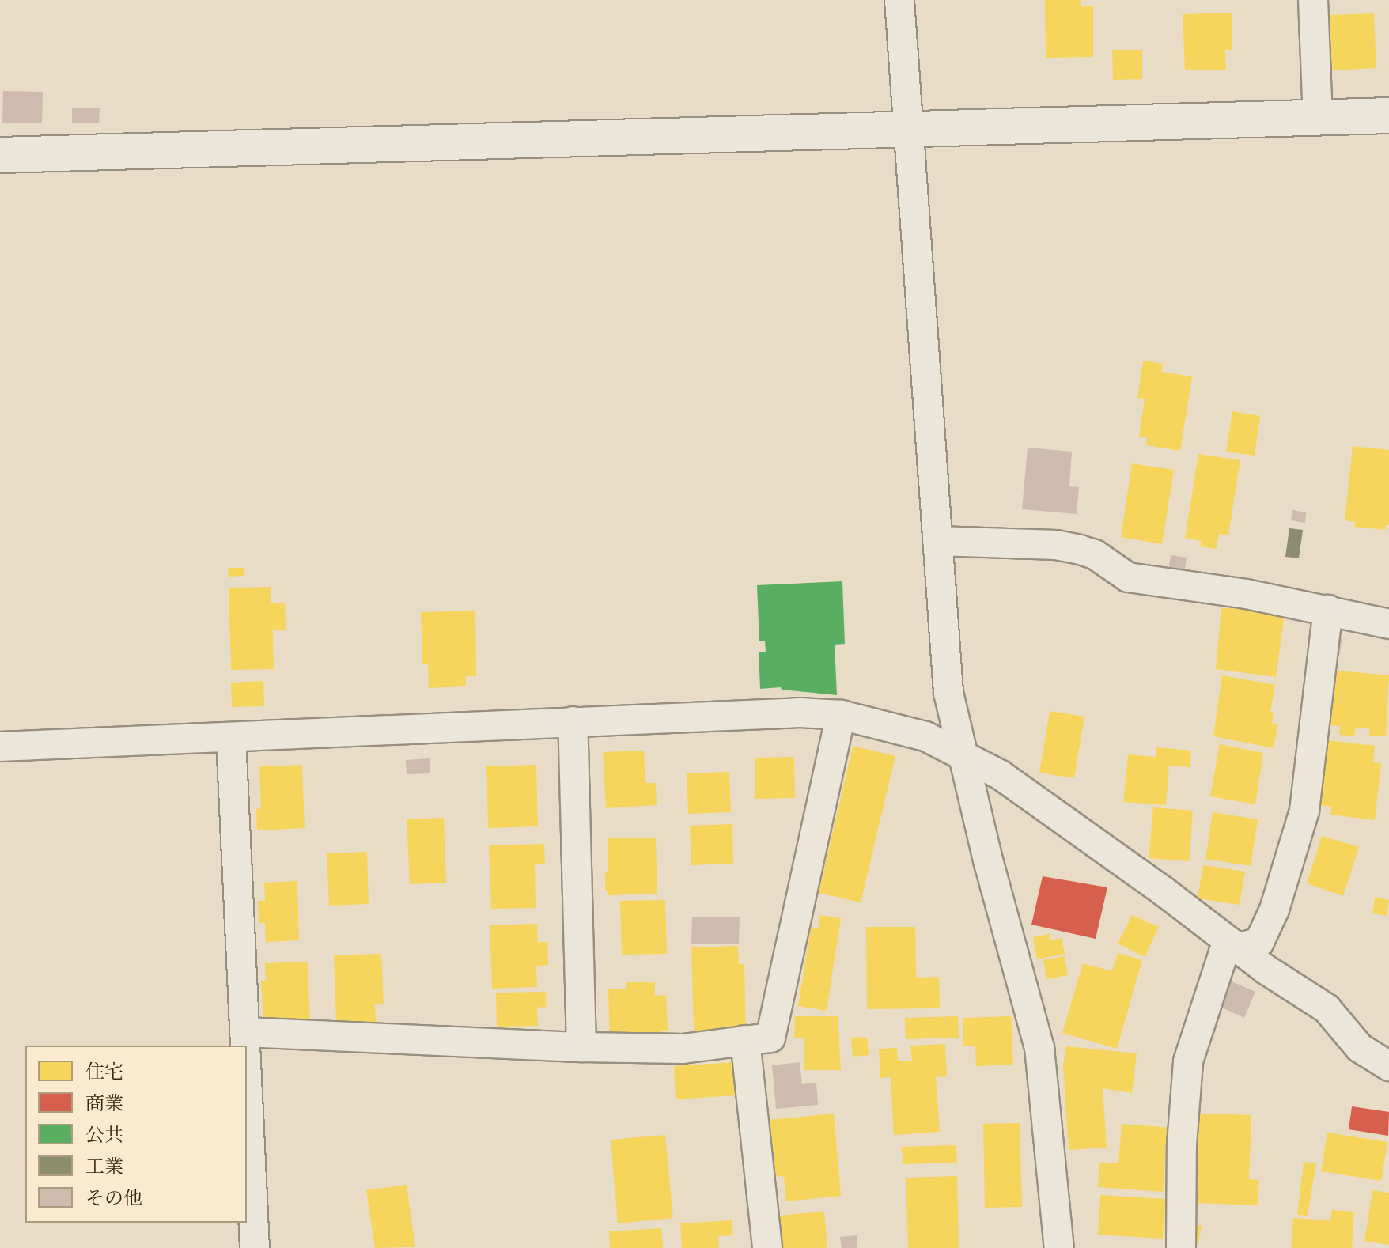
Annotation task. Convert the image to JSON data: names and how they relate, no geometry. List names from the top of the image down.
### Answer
{
  "legend": [
    "住宅",
    "商業",
    "公共",
    "工業",
    "その他"
  ]
}
